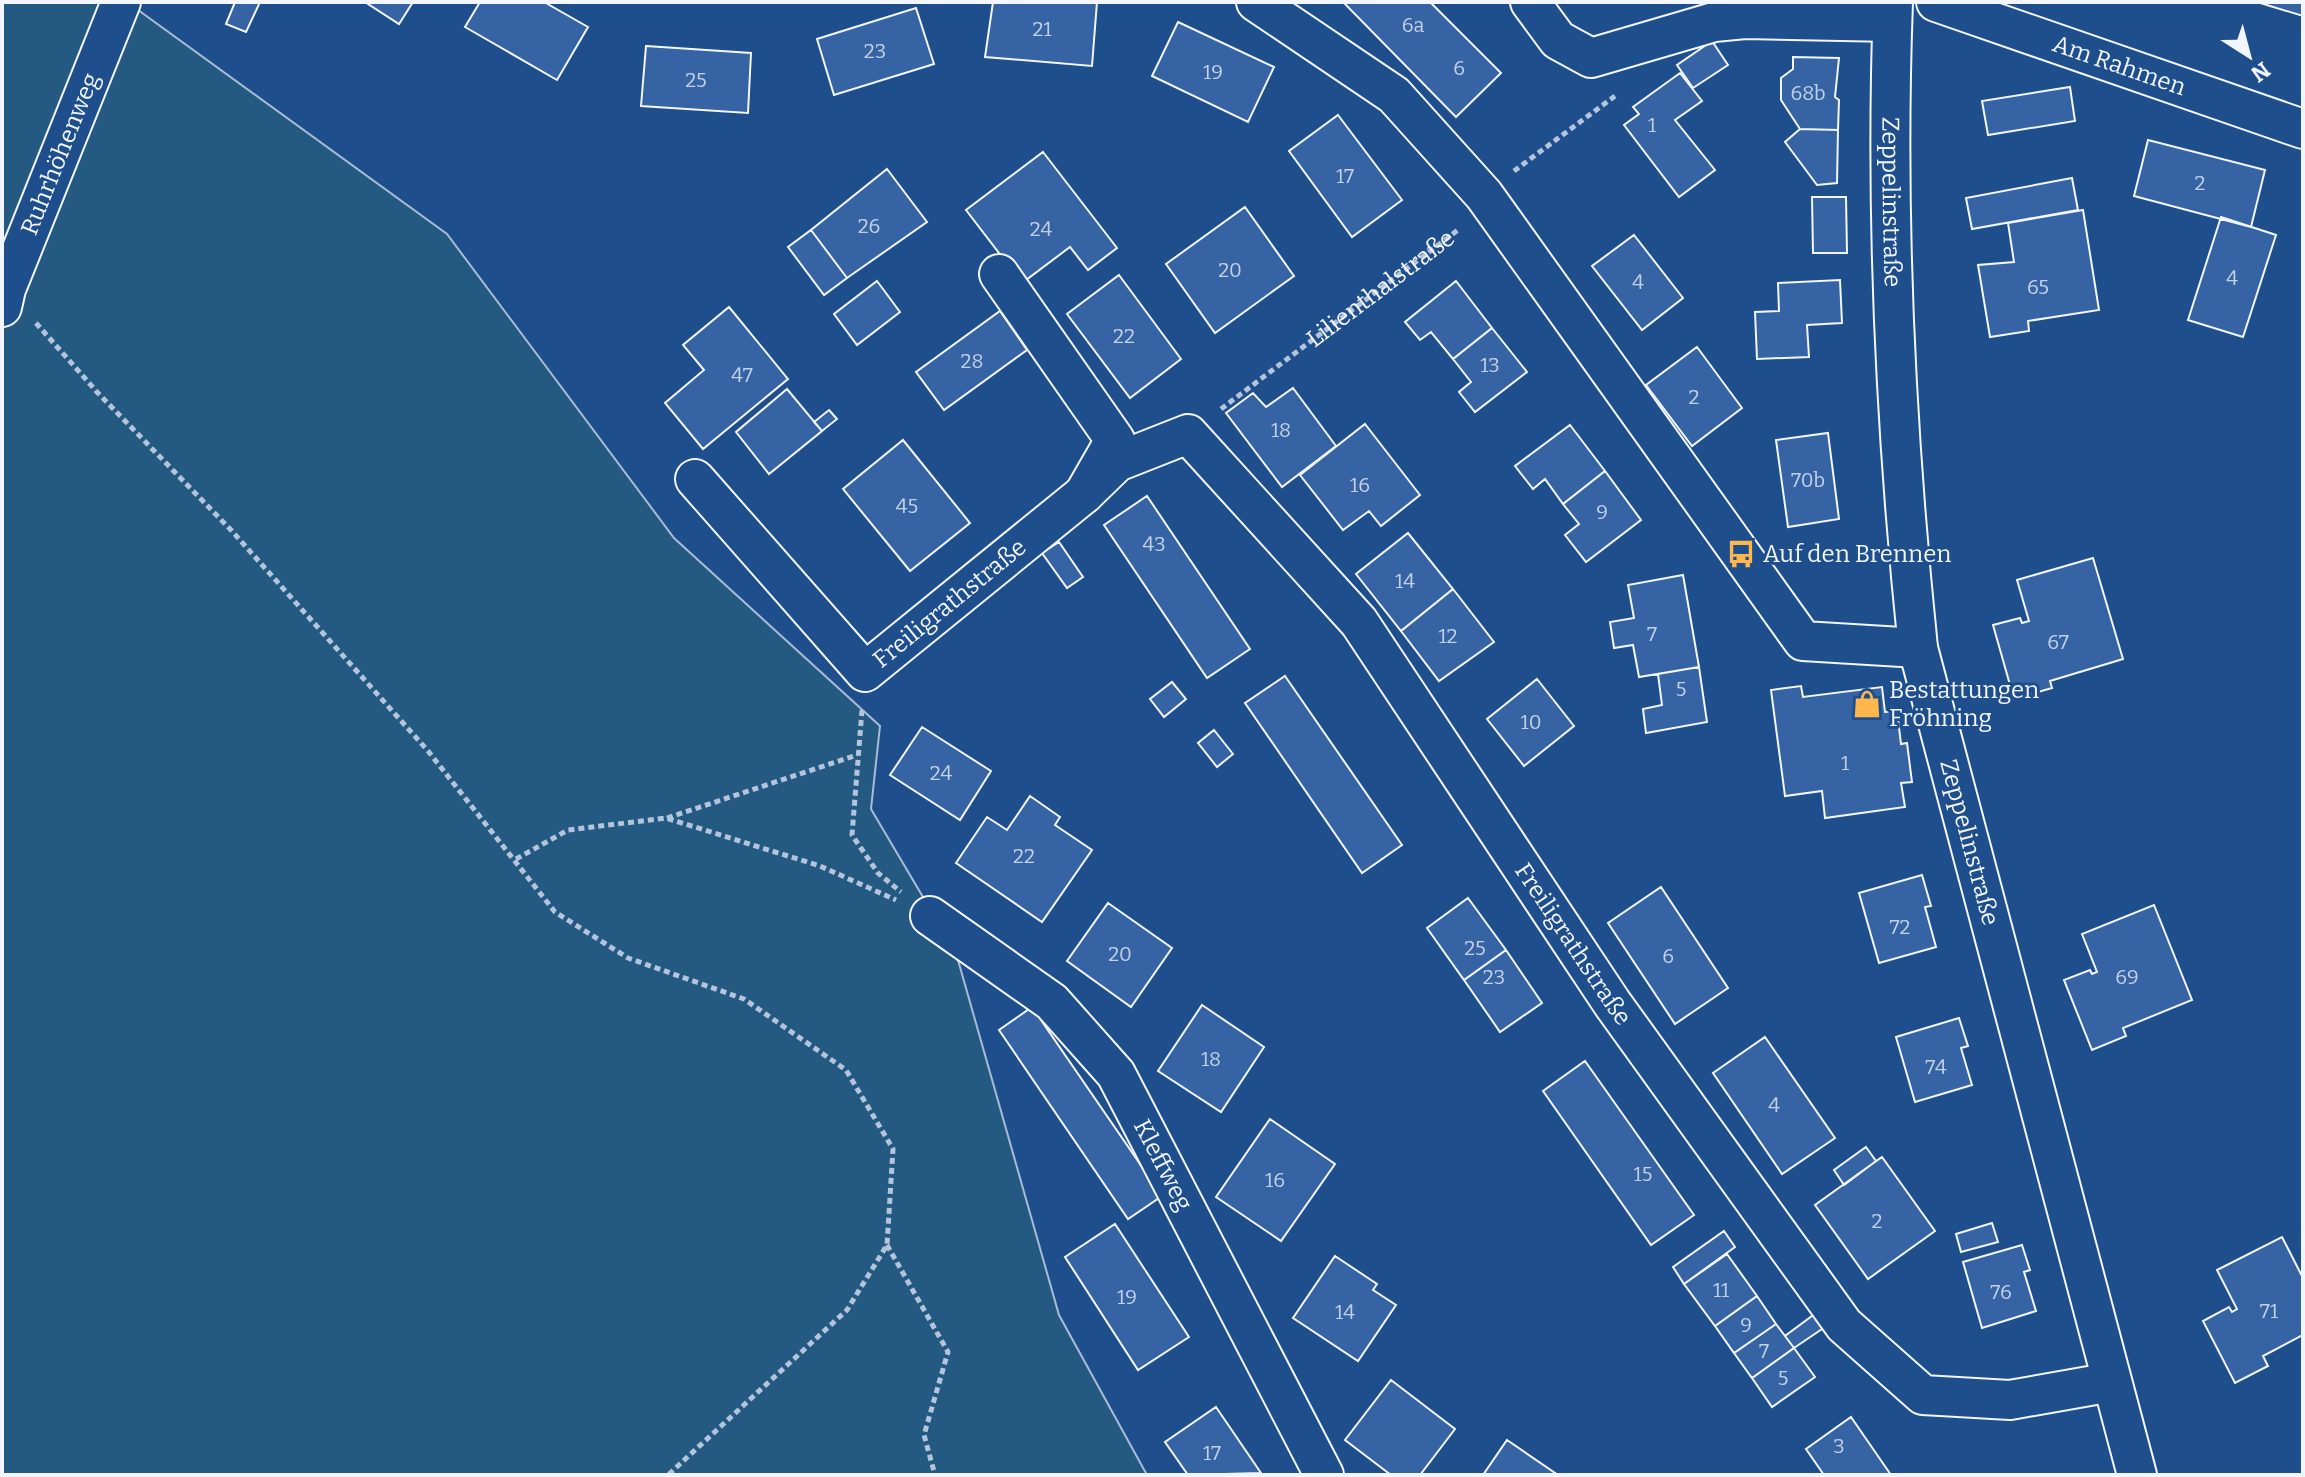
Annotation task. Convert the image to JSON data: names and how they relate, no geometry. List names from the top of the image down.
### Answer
{
  "streets": {
    "street": [
      "Am Rahmen",
      "Ruhrhöhenweg",
      "Zeppelinstraße",
      "Freiligrathstraße",
      "Kleffweg"
    ],
    "path": ["Lilienthalstraße"]
  },
  "crossings": [
    ["Zeppelinstraße", "Freiligrathstraße"],
    ["Lilienthalstraße", "Freiligrathstraße"]
  ],
  "places": {
    "bus stop": ["Auf den Brennen"],
    "shop": ["Bestattungen Fröhning"]
  },
  "house_numbers": [
    "6a",
    "21",
    "23",
    "6",
    "19",
    "25",
    "68b",
    "1",
    "17",
    "2",
    "26",
    "24",
    "20",
    "4",
    "4",
    "65",
    "22",
    "28",
    "13",
    "47",
    "2",
    "18",
    "70b",
    "16",
    "45",
    "9",
    "43",
    "14",
    "7",
    "12",
    "67",
    "5",
    "10",
    "1",
    "24",
    "22",
    "72",
    "25",
    "20",
    "6",
    "23",
    "69",
    "18",
    "74",
    "4",
    "15",
    "16",
    "2",
    "11",
    "76",
    "19",
    "71",
    "14",
    "9",
    "7",
    "5",
    "3",
    "17"
  ],
  "north": "bottom right"
}
